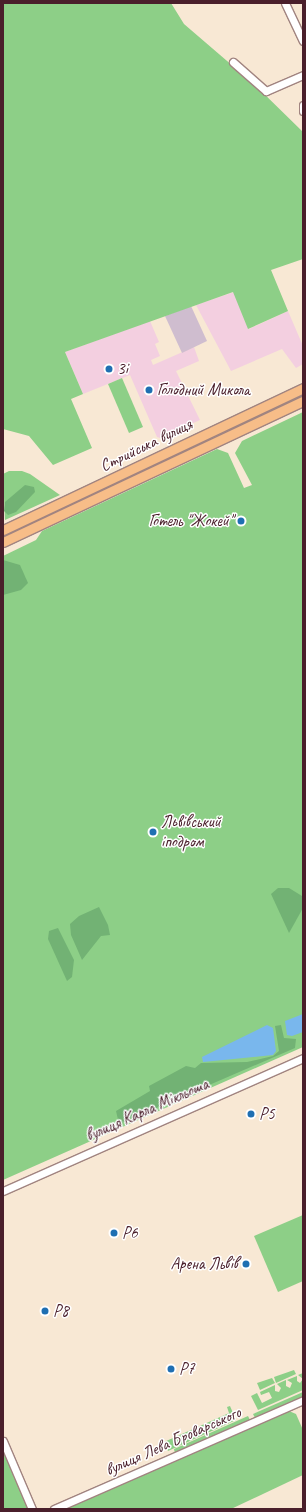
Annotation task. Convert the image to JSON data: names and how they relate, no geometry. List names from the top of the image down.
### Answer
{
  "streets": {
    "main road": ["Стрийська вулиця"],
    "street": ["вулиця Карла Мікльоша", "вулиця Лева Броварського"]
  },
  "places": [
    "3і",
    "Голодний Микола",
    "Готель \"Жокей\"",
    "Львівський іподром",
    "P5",
    "P6",
    "Арена Львів",
    "P8",
    "P7"
  ]
}
